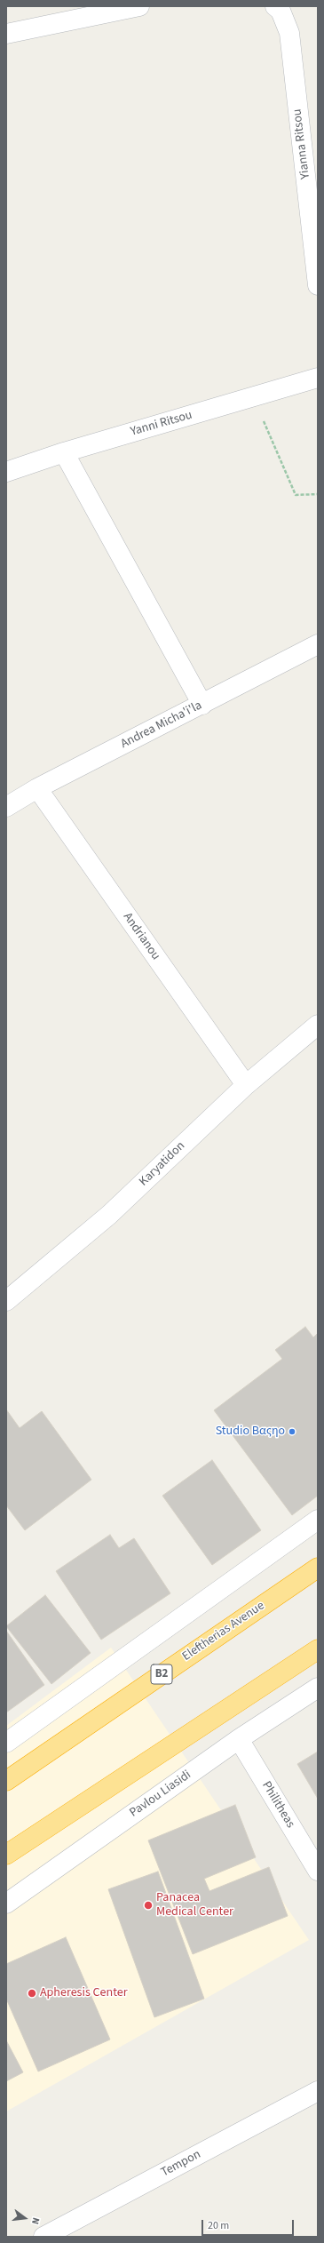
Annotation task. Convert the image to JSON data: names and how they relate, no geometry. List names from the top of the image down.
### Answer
{
  "streets": {
    "highway": ["Eleftherias Avenue", "B2"],
    "street": [
      "Yianna Ritsou",
      "Yanni Ritsou",
      "Andrea Micha'i'la",
      "Andrianou",
      "Karyatidon",
      "Pavlou Liasidi",
      "Philitheas",
      "Tempon"
    ]
  },
  "crossings": [
    ["Andrea Micha'i'la", "Andrianou"],
    ["Andrianou", "Karyatidon"],
    ["Pavlou Liasidi", "Philitheas"]
  ],
  "places": ["Studio Βαςηο", "Panacea Medical Center", "Apheresis Center"],
  "scale_bar": "20 m",
  "north": "right"
}
